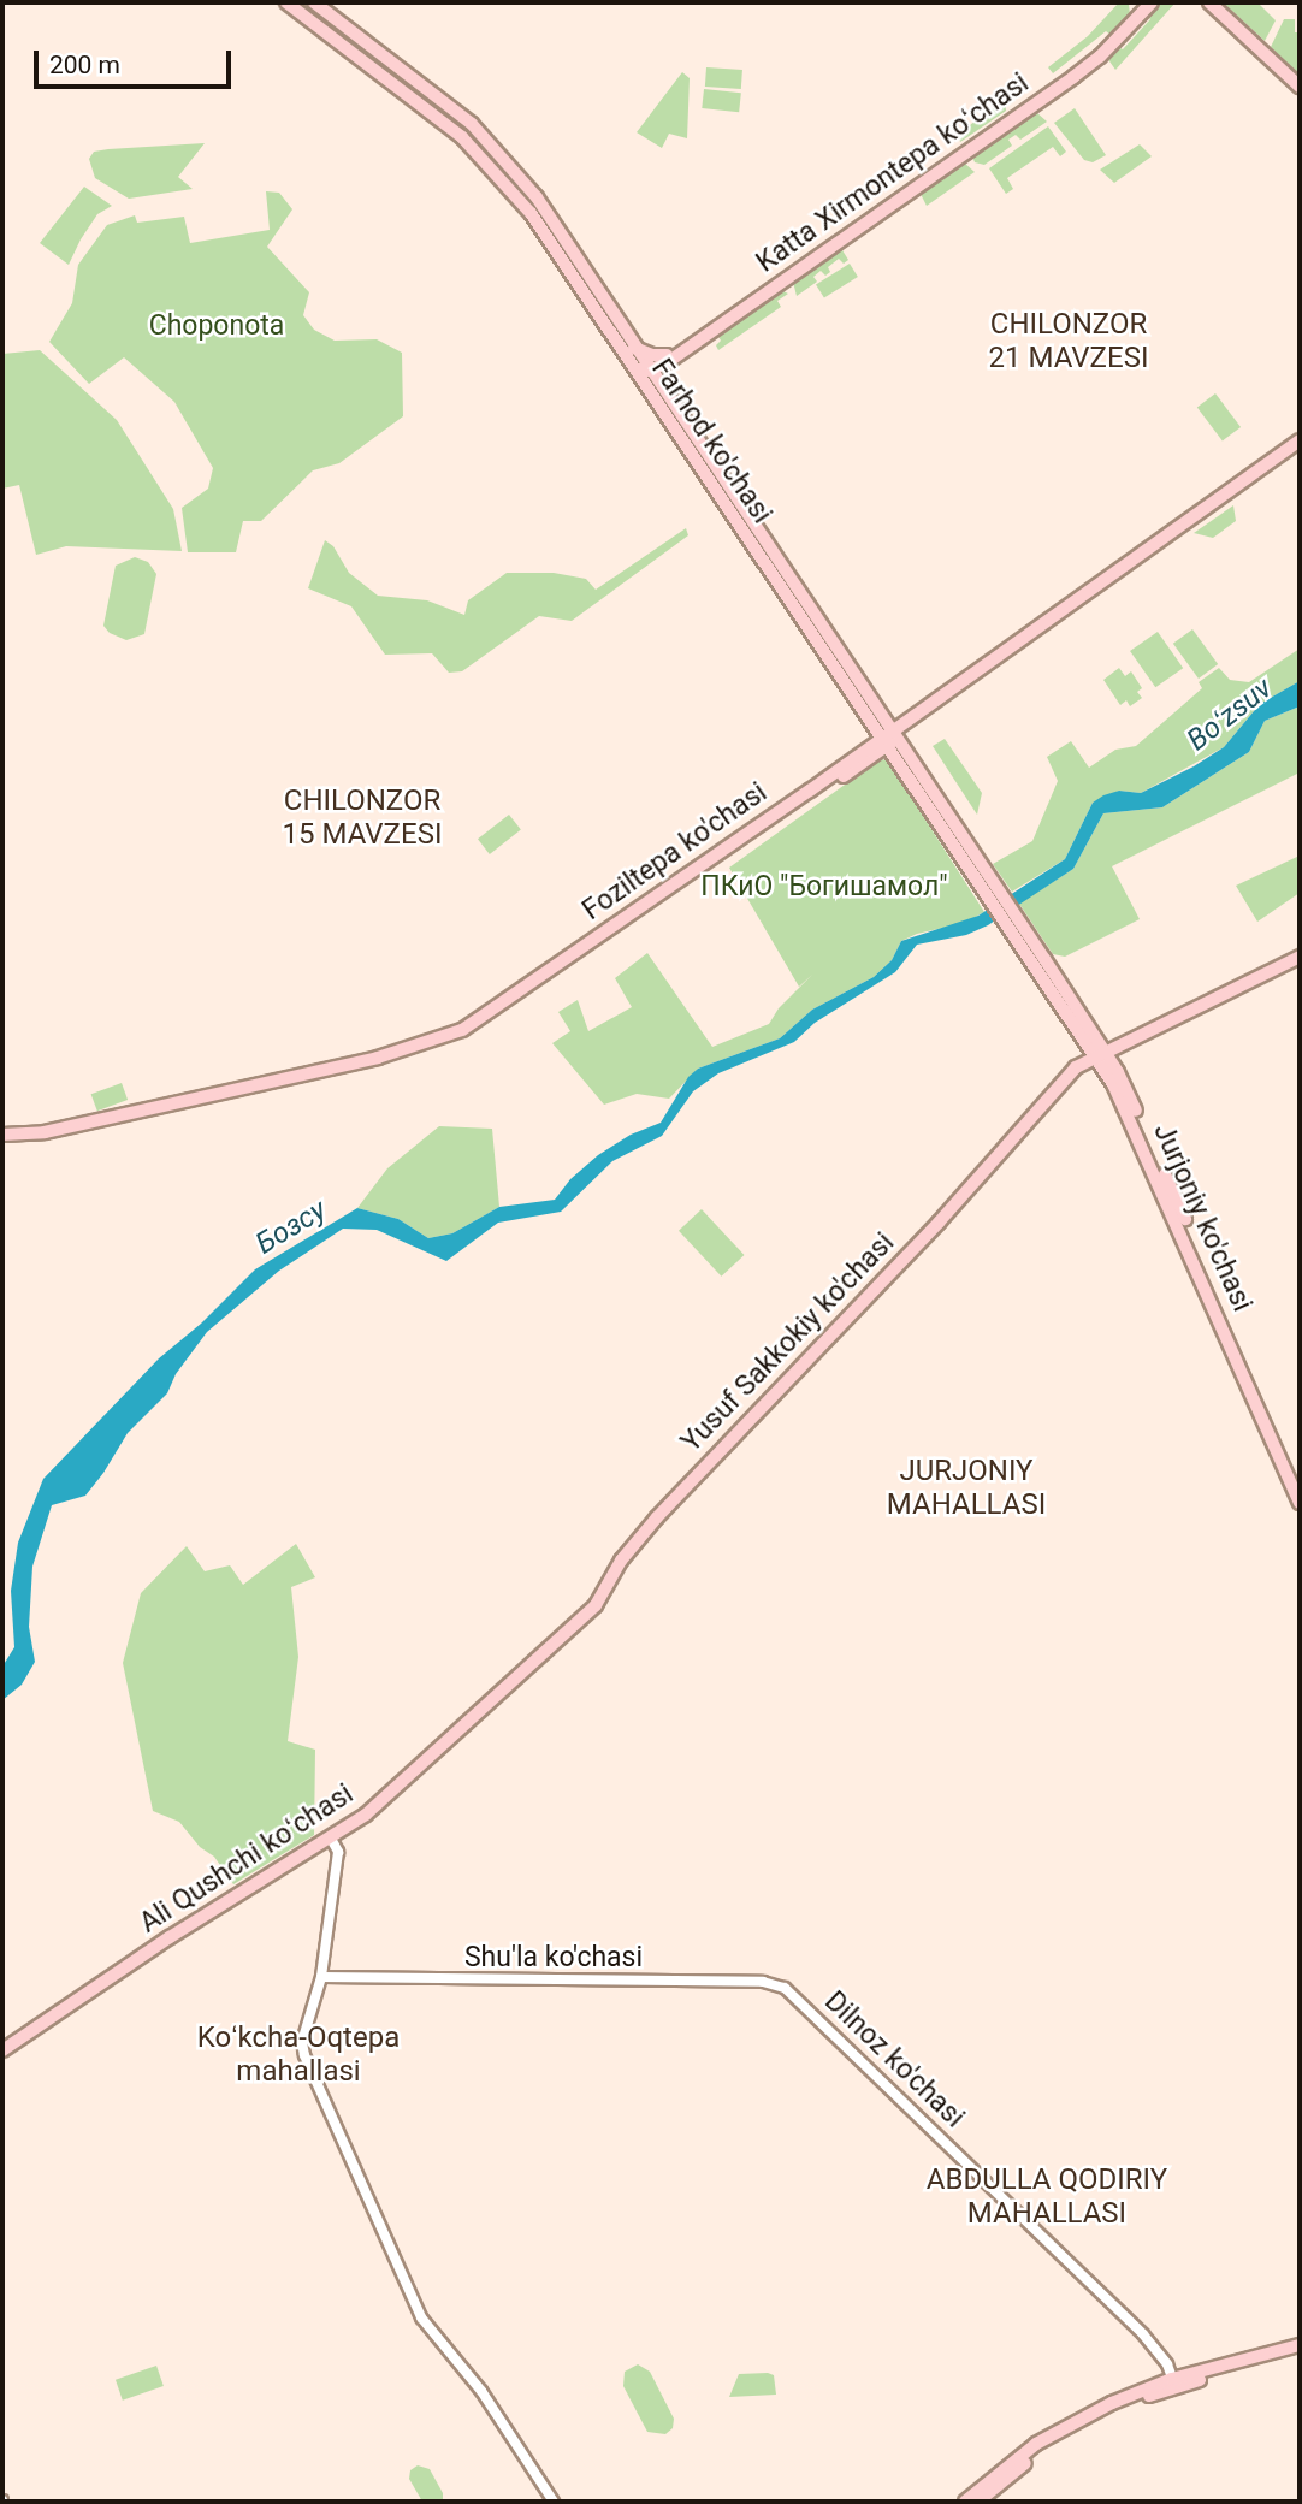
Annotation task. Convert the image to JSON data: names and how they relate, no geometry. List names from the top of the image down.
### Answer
{
  "streets": {
    "main road": [
      "Katta Xirmontepa koʻchasi",
      "Farhod ko'chasi",
      "Foziltepa ko'chasi",
      "Jurjoniy ko'chasi",
      "Yusuf Sakkokiy ko'chasi",
      "Ali Qushchi koʻchasi"
    ],
    "street": ["Shu'la ko'chasi", "Dilnoz ko'chasi"]
  },
  "crossings": [
    ["Katta Xirmontepa koʻchasi", "Farhod ko'chasi"],
    ["Farhod ko'chasi", "Foziltepa ko'chasi"],
    ["Farhod ko'chasi", "Jurjoniy ko'chasi"],
    ["Jurjoniy ko'chasi", "Yusuf Sakkokiy ko'chasi"],
    ["Yusuf Sakkokiy ko'chasi", "Ali Qushchi koʻchasi"],
    ["Shu'la ko'chasi", "Dilnoz ko'chasi"]
  ],
  "districts": [
    "CHILONZOR 21 MAVZESI",
    "CHILONZOR 15 MAVZESI",
    "JURJONIY MAHALLASI",
    "Koʻkcha-Oqtepa mahallasi",
    "ABDULLA QODIRIY MAHALLASI"
  ],
  "water": ["Boʻzsuv", "Бозсу"],
  "parks": ["Choponota", "ПКиО \"Богишамол\""],
  "scale_bar": "200 m"
}
